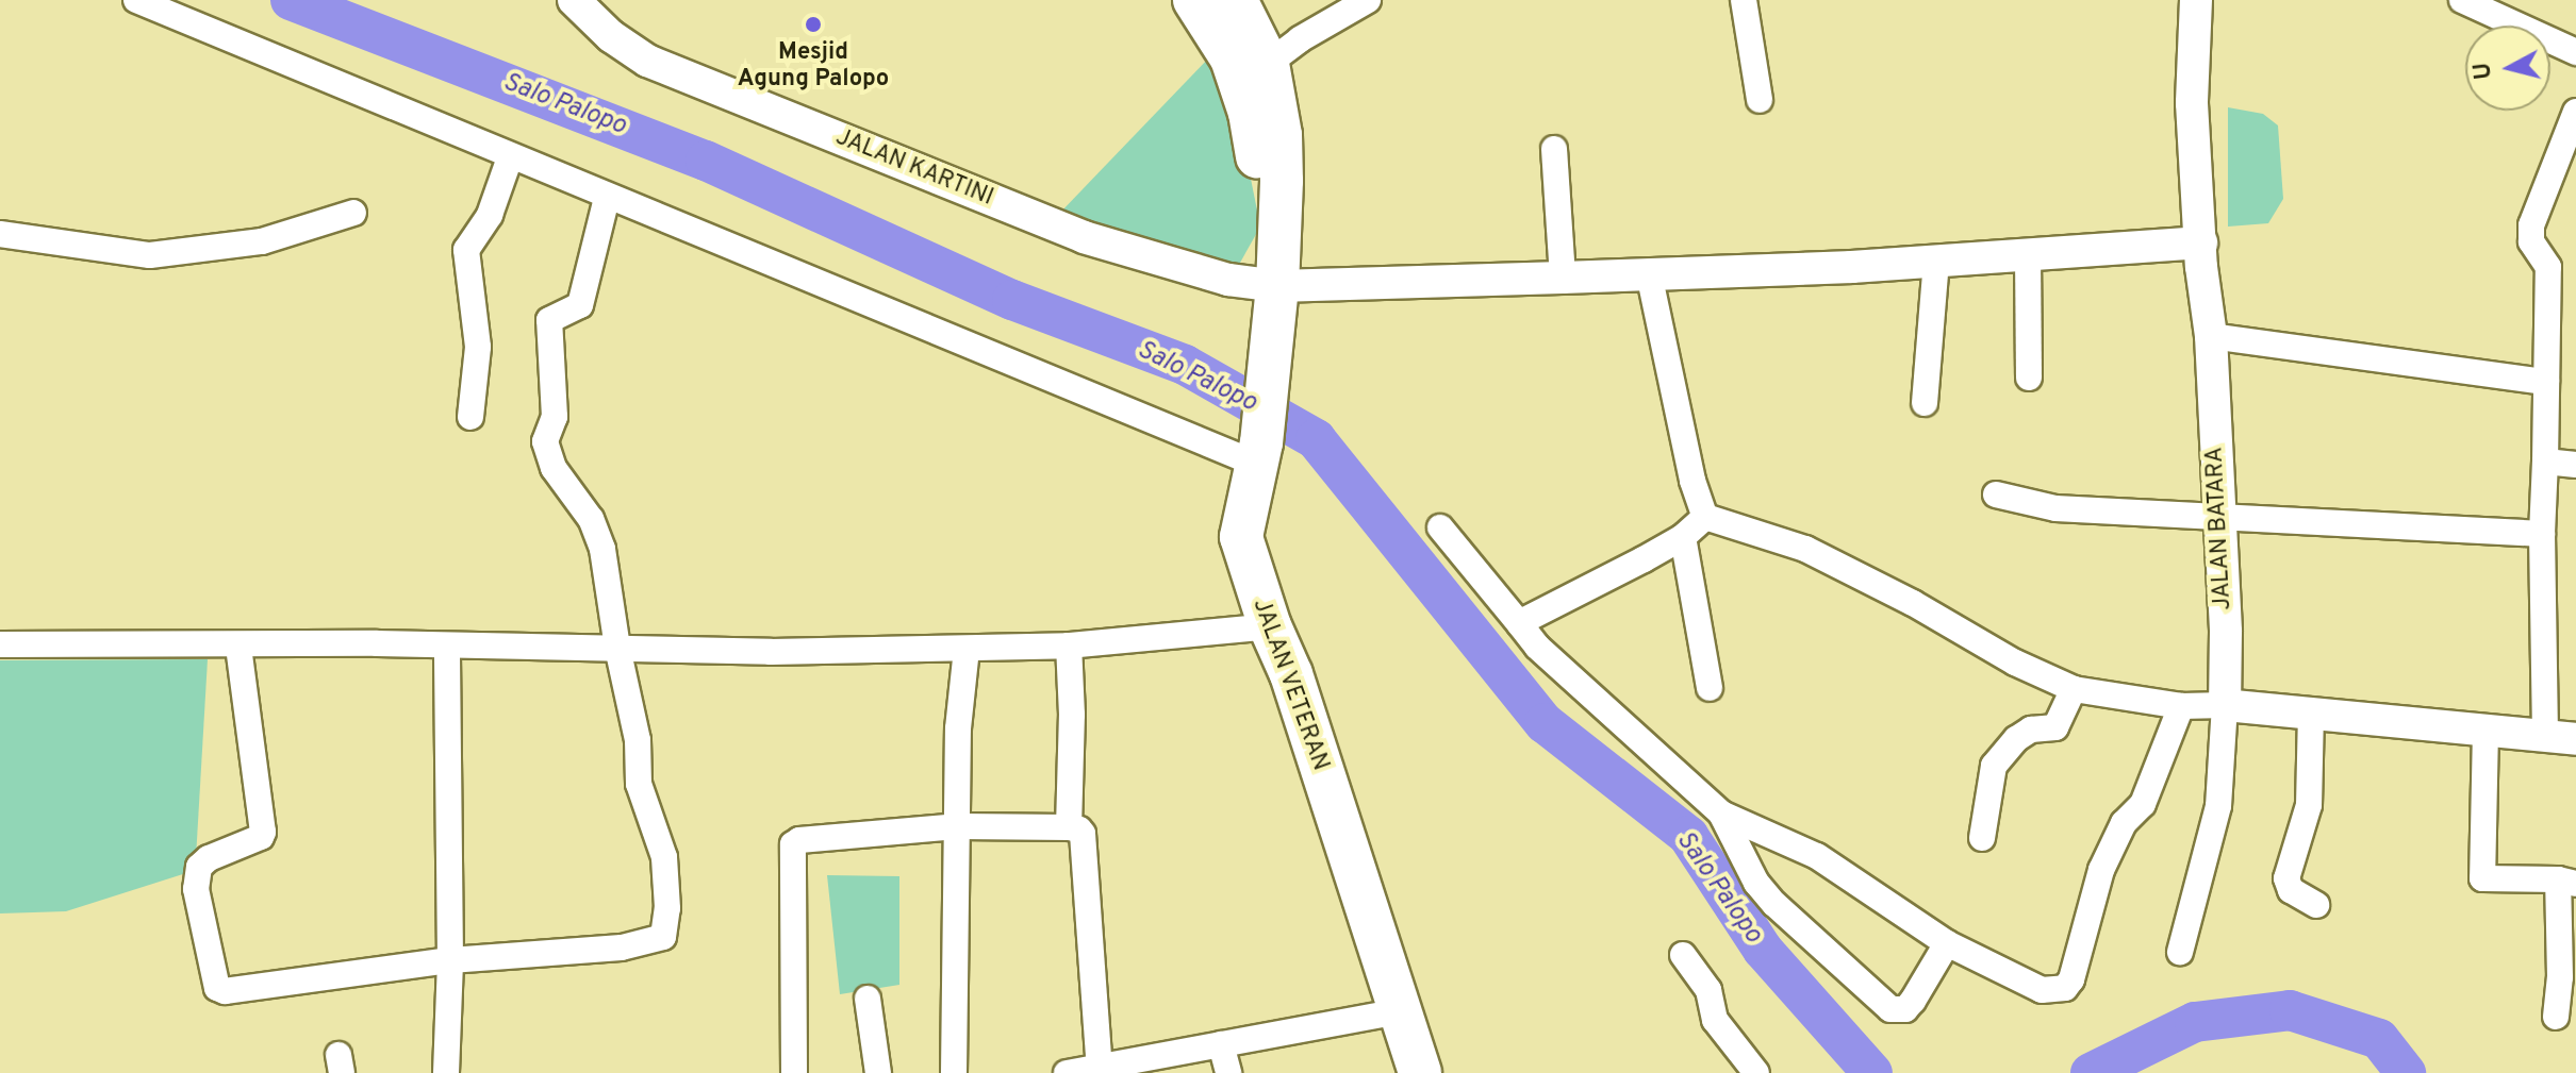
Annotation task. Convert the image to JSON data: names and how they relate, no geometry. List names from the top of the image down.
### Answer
{
  "streets": {
    "highway": ["JALAN VETERAN"],
    "street": ["JALAN KARTINI", "JALAN BATARA"]
  },
  "crossings": [
    ["JALAN KARTINI", "JALAN BATARA"],
    ["JALAN KARTINI", "JALAN VETERAN"]
  ],
  "water": ["Salo Palopo"],
  "places": ["Mesjid Agung Palopo"],
  "north": "left"
}
